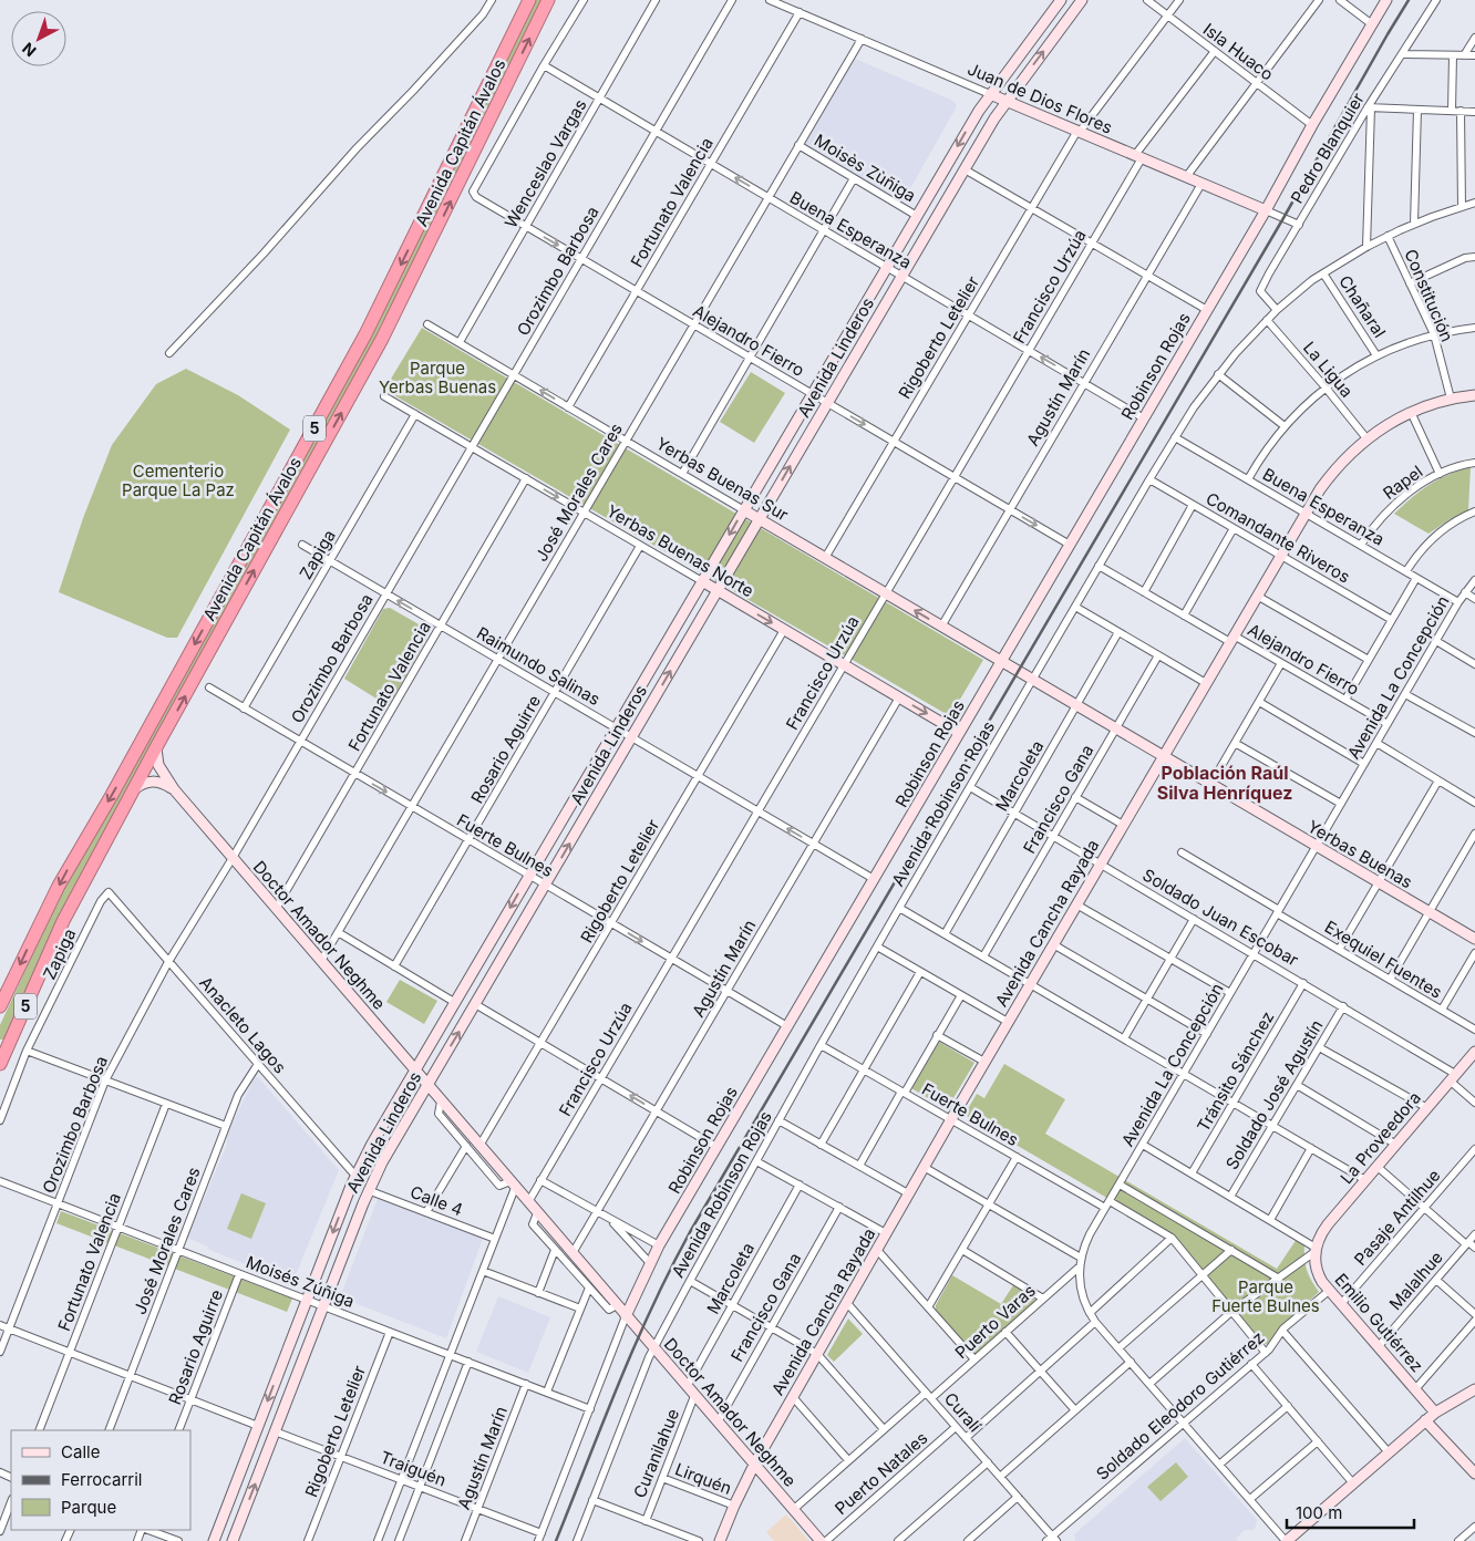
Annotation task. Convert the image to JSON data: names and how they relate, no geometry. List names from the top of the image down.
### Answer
{
  "streets": {
    "highway": ["Avenida Capitán Ávalos", "5"],
    "street": [
      "Isla Huaco",
      "Juan de Dios Flores",
      "Pedro Blanquier",
      "Wenceslao Vargas",
      "Moisès Zùñiga",
      "Fortunato Valencia",
      "Buena Esperanza",
      "Orozimbo Barbosa",
      "Francisco Urzúa",
      "Constitución",
      "Chañaral",
      "Rigoberto Letelier",
      "Alejandro Fierro",
      "Avenida Linderos",
      "Robinson Rojas",
      "La Ligua",
      "Agustín Marín",
      "Yerbas Buenas Sur",
      "Rapel",
      "José Morales Cares",
      "Comandante Riveros",
      "Yerbas Buenas Norte",
      "Zapiga",
      "Raimundo Salinas",
      "Avenida La Concepción",
      "Rosario Aguirre",
      "Marcoleta",
      "Francisco Gana",
      "Avenida Robinson Rojas",
      "Fuerte Bulnes",
      "Yerbas Buenas",
      "Soldado Juan Escobar",
      "Avenida Cancha Rayada",
      "Doctor Amador Neghme",
      "Exequiel Fuentes",
      "Anacleto Lagos",
      "Tránsito Sánchez",
      "Soldado José Agustín",
      "La Proveedora",
      "Calle 4",
      "Pasaje Antilhue",
      "Malalhue",
      "Moisés Zúñiga",
      "Puerto Varas",
      "Emilio Gutiérrez",
      "Soldado Eleodoro Gutiérrez",
      "Curalí",
      "Curanilahue",
      "Traiguén",
      "Puerto Natales",
      "Lirquén"
    ]
  },
  "crossings": [
    ["Isla Huaco", "Francisco Urzúa"],
    ["Isla Huaco", "Rigoberto Letelier"],
    ["Isla Huaco", "Robinson Rojas"],
    ["Juan de Dios Flores", "Pedro Blanquier"],
    ["Juan de Dios Flores", "Fortunato Valencia"],
    ["Juan de Dios Flores", "Francisco Urzúa"],
    ["Juan de Dios Flores", "Rigoberto Letelier"],
    ["Juan de Dios Flores", "Avenida Linderos"],
    ["Juan de Dios Flores", "Robinson Rojas"],
    ["Juan de Dios Flores", "Agustín Marín"],
    ["Juan de Dios Flores", "José Morales Cares"],
    ["Avenida Capitán Ávalos", "Doctor Amador Neghme"],
    ["Pedro Blanquier", "Avenida Robinson Rojas"],
    ["Wenceslao Vargas", "Buena Esperanza"],
    ["Wenceslao Vargas", "Alejandro Fierro"],
    ["Wenceslao Vargas", "Yerbas Buenas Sur"],
    ["Moisès Zùñiga", "Avenida Linderos"],
    ["Moisès Zùñiga", "José Morales Cares"],
    ["Fortunato Valencia", "Buena Esperanza"],
    ["Fortunato Valencia", "Alejandro Fierro"],
    ["Fortunato Valencia", "Yerbas Buenas Sur"],
    ["Fortunato Valencia", "Yerbas Buenas Norte"],
    ["Fortunato Valencia", "Raimundo Salinas"],
    ["Fortunato Valencia", "Fuerte Bulnes"],
    ["Fortunato Valencia", "Doctor Amador Neghme"],
    ["Fortunato Valencia", "Moisés Zúñiga"],
    ["Buena Esperanza", "Orozimbo Barbosa"],
    ["Buena Esperanza", "Francisco Urzúa"],
    ["Buena Esperanza", "Rigoberto Letelier"],
    ["Buena Esperanza", "Alejandro Fierro"],
    ["Buena Esperanza", "Avenida Linderos"],
    ["Buena Esperanza", "Robinson Rojas"],
    ["Buena Esperanza", "Agustín Marín"],
    ["Buena Esperanza", "Rapel"],
    ["Buena Esperanza", "José Morales Cares"],
    ["Buena Esperanza", "Avenida La Concepción"],
    ["Buena Esperanza", "Avenida Robinson Rojas"],
    ["Buena Esperanza", "Avenida Cancha Rayada"],
    ["Orozimbo Barbosa", "Alejandro Fierro"],
    ["Orozimbo Barbosa", "Yerbas Buenas Sur"],
    ["Orozimbo Barbosa", "Yerbas Buenas Norte"],
    ["Orozimbo Barbosa", "Raimundo Salinas"],
    ["Orozimbo Barbosa", "Fuerte Bulnes"],
    ["Orozimbo Barbosa", "Doctor Amador Neghme"],
    ["Orozimbo Barbosa", "Anacleto Lagos"],
    ["Orozimbo Barbosa", "Moisés Zúñiga"],
    ["Francisco Urzúa", "Alejandro Fierro"],
    ["Francisco Urzúa", "Yerbas Buenas Sur"],
    ["Francisco Urzúa", "Yerbas Buenas Norte"],
    ["Francisco Urzúa", "Raimundo Salinas"],
    ["Francisco Urzúa", "Fuerte Bulnes"],
    ["Francisco Urzúa", "Doctor Amador Neghme"],
    ["Constitución", "Avenida Robinson Rojas"],
    ["Constitución", "Avenida Cancha Rayada"],
    ["Chañaral", "Avenida Robinson Rojas"],
    ["Rigoberto Letelier", "Alejandro Fierro"],
    ["Rigoberto Letelier", "Yerbas Buenas Sur"],
    ["Rigoberto Letelier", "Yerbas Buenas Norte"],
    ["Rigoberto Letelier", "Raimundo Salinas"],
    ["Rigoberto Letelier", "Fuerte Bulnes"],
    ["Rigoberto Letelier", "Doctor Amador Neghme"],
    ["Rigoberto Letelier", "Moisés Zúñiga"],
    ["Rigoberto Letelier", "Traiguén"],
    ["Alejandro Fierro", "Avenida Linderos"],
    ["Alejandro Fierro", "Robinson Rojas"],
    ["Alejandro Fierro", "Agustín Marín"],
    ["Alejandro Fierro", "José Morales Cares"],
    ["Alejandro Fierro", "Avenida La Concepción"],
    ["Alejandro Fierro", "Avenida Robinson Rojas"],
    ["Alejandro Fierro", "Avenida Cancha Rayada"],
    ["Avenida Linderos", "Yerbas Buenas Sur"],
    ["Avenida Linderos", "Yerbas Buenas Norte"],
    ["Avenida Linderos", "Raimundo Salinas"],
    ["Avenida Linderos", "Fuerte Bulnes"],
    ["Avenida Linderos", "Doctor Amador Neghme"],
    ["Avenida Linderos", "Anacleto Lagos"],
    ["Avenida Linderos", "Calle 4"],
    ["Avenida Linderos", "Moisés Zúñiga"],
    ["Avenida Linderos", "Traiguén"],
    ["Robinson Rojas", "Yerbas Buenas Sur"],
    ["Robinson Rojas", "Yerbas Buenas Norte"],
    ["Robinson Rojas", "Raimundo Salinas"],
    ["Robinson Rojas", "Fuerte Bulnes"],
    ["Robinson Rojas", "Yerbas Buenas"],
    ["Robinson Rojas", "Doctor Amador Neghme"],
    ["Robinson Rojas", "Moisés Zúñiga"],
    ["Robinson Rojas", "Traiguén"],
    ["La Ligua", "Avenida Robinson Rojas"],
    ["La Ligua", "Avenida Cancha Rayada"],
    ["Agustín Marín", "Yerbas Buenas Sur"],
    ["Agustín Marín", "Yerbas Buenas Norte"],
    ["Agustín Marín", "Raimundo Salinas"],
    ["Agustín Marín", "Fuerte Bulnes"],
    ["Agustín Marín", "Doctor Amador Neghme"],
    ["Agustín Marín", "Moisés Zúñiga"],
    ["Agustín Marín", "Traiguén"],
    ["Yerbas Buenas Sur", "José Morales Cares"],
    ["Yerbas Buenas Sur", "Yerbas Buenas"],
    ["José Morales Cares", "Yerbas Buenas Norte"],
    ["José Morales Cares", "Raimundo Salinas"],
    ["José Morales Cares", "Fuerte Bulnes"],
    ["José Morales Cares", "Doctor Amador Neghme"],
    ["José Morales Cares", "Anacleto Lagos"],
    ["José Morales Cares", "Moisés Zúñiga"],
    ["Comandante Riveros", "Avenida Robinson Rojas"],
    ["Comandante Riveros", "Avenida Cancha Rayada"],
    ["Yerbas Buenas Norte", "Zapiga"],
    ["Yerbas Buenas Norte", "Rosario Aguirre"],
    ["Zapiga", "Raimundo Salinas"],
    ["Zapiga", "Fuerte Bulnes"],
    ["Zapiga", "Anacleto Lagos"],
    ["Raimundo Salinas", "Rosario Aguirre"],
    ["Avenida La Concepción", "Fuerte Bulnes"],
    ["Avenida La Concepción", "Yerbas Buenas"],
    ["Avenida La Concepción", "Soldado Juan Escobar"],
    ["Avenida La Concepción", "Exequiel Fuentes"],
    ["Avenida La Concepción", "Puerto Varas"],
    ["Avenida La Concepción", "Soldado Eleodoro Gutiérrez"],
    ["Rosario Aguirre", "Fuerte Bulnes"],
    ["Rosario Aguirre", "Moisés Zúñiga"],
    ["Marcoleta", "Yerbas Buenas"],
    ["Marcoleta", "Soldado Juan Escobar"],
    ["Marcoleta", "Doctor Amador Neghme"],
    ["Francisco Gana", "Yerbas Buenas"],
    ["Francisco Gana", "Soldado Juan Escobar"],
    ["Francisco Gana", "Doctor Amador Neghme"],
    ["Avenida Robinson Rojas", "Fuerte Bulnes"],
    ["Avenida Robinson Rojas", "Yerbas Buenas"],
    ["Avenida Robinson Rojas", "Soldado Juan Escobar"],
    ["Avenida Robinson Rojas", "Doctor Amador Neghme"],
    ["Fuerte Bulnes", "Avenida Cancha Rayada"],
    ["Yerbas Buenas", "Avenida Cancha Rayada"],
    ["Soldado Juan Escobar", "Avenida Cancha Rayada"],
    ["Soldado Juan Escobar", "Tránsito Sánchez"],
    ["Soldado Juan Escobar", "Soldado José Agustín"],
    ["Soldado Juan Escobar", "La Proveedora"],
    ["Avenida Cancha Rayada", "Doctor Amador Neghme"],
    ["Avenida Cancha Rayada", "Curalí"],
    ["Avenida Cancha Rayada", "Lirquén"],
    ["Doctor Amador Neghme", "Puerto Varas"],
    ["Doctor Amador Neghme", "Curanilahue"],
    ["La Proveedora", "Emilio Gutiérrez"],
    ["Pasaje Antilhue", "Emilio Gutiérrez"],
    ["Malalhue", "Emilio Gutiérrez"],
    ["Puerto Varas", "Curalí"],
    ["Emilio Gutiérrez", "Soldado Eleodoro Gutiérrez"],
    ["Soldado Eleodoro Gutiérrez", "Curalí"],
    ["Curalí", "Puerto Natales"],
    ["Curanilahue", "Lirquén"]
  ],
  "districts": ["Población Raúl Silva Henríquez"],
  "parks": ["Parque Yerbas Buenas", "Cementerio Parque La Paz", "Parque Fuerte Bulnes"],
  "legend": ["Calle", "Ferrocarril", "Parque"],
  "scale_bar": "100 m",
  "north": "bottom left"
}
